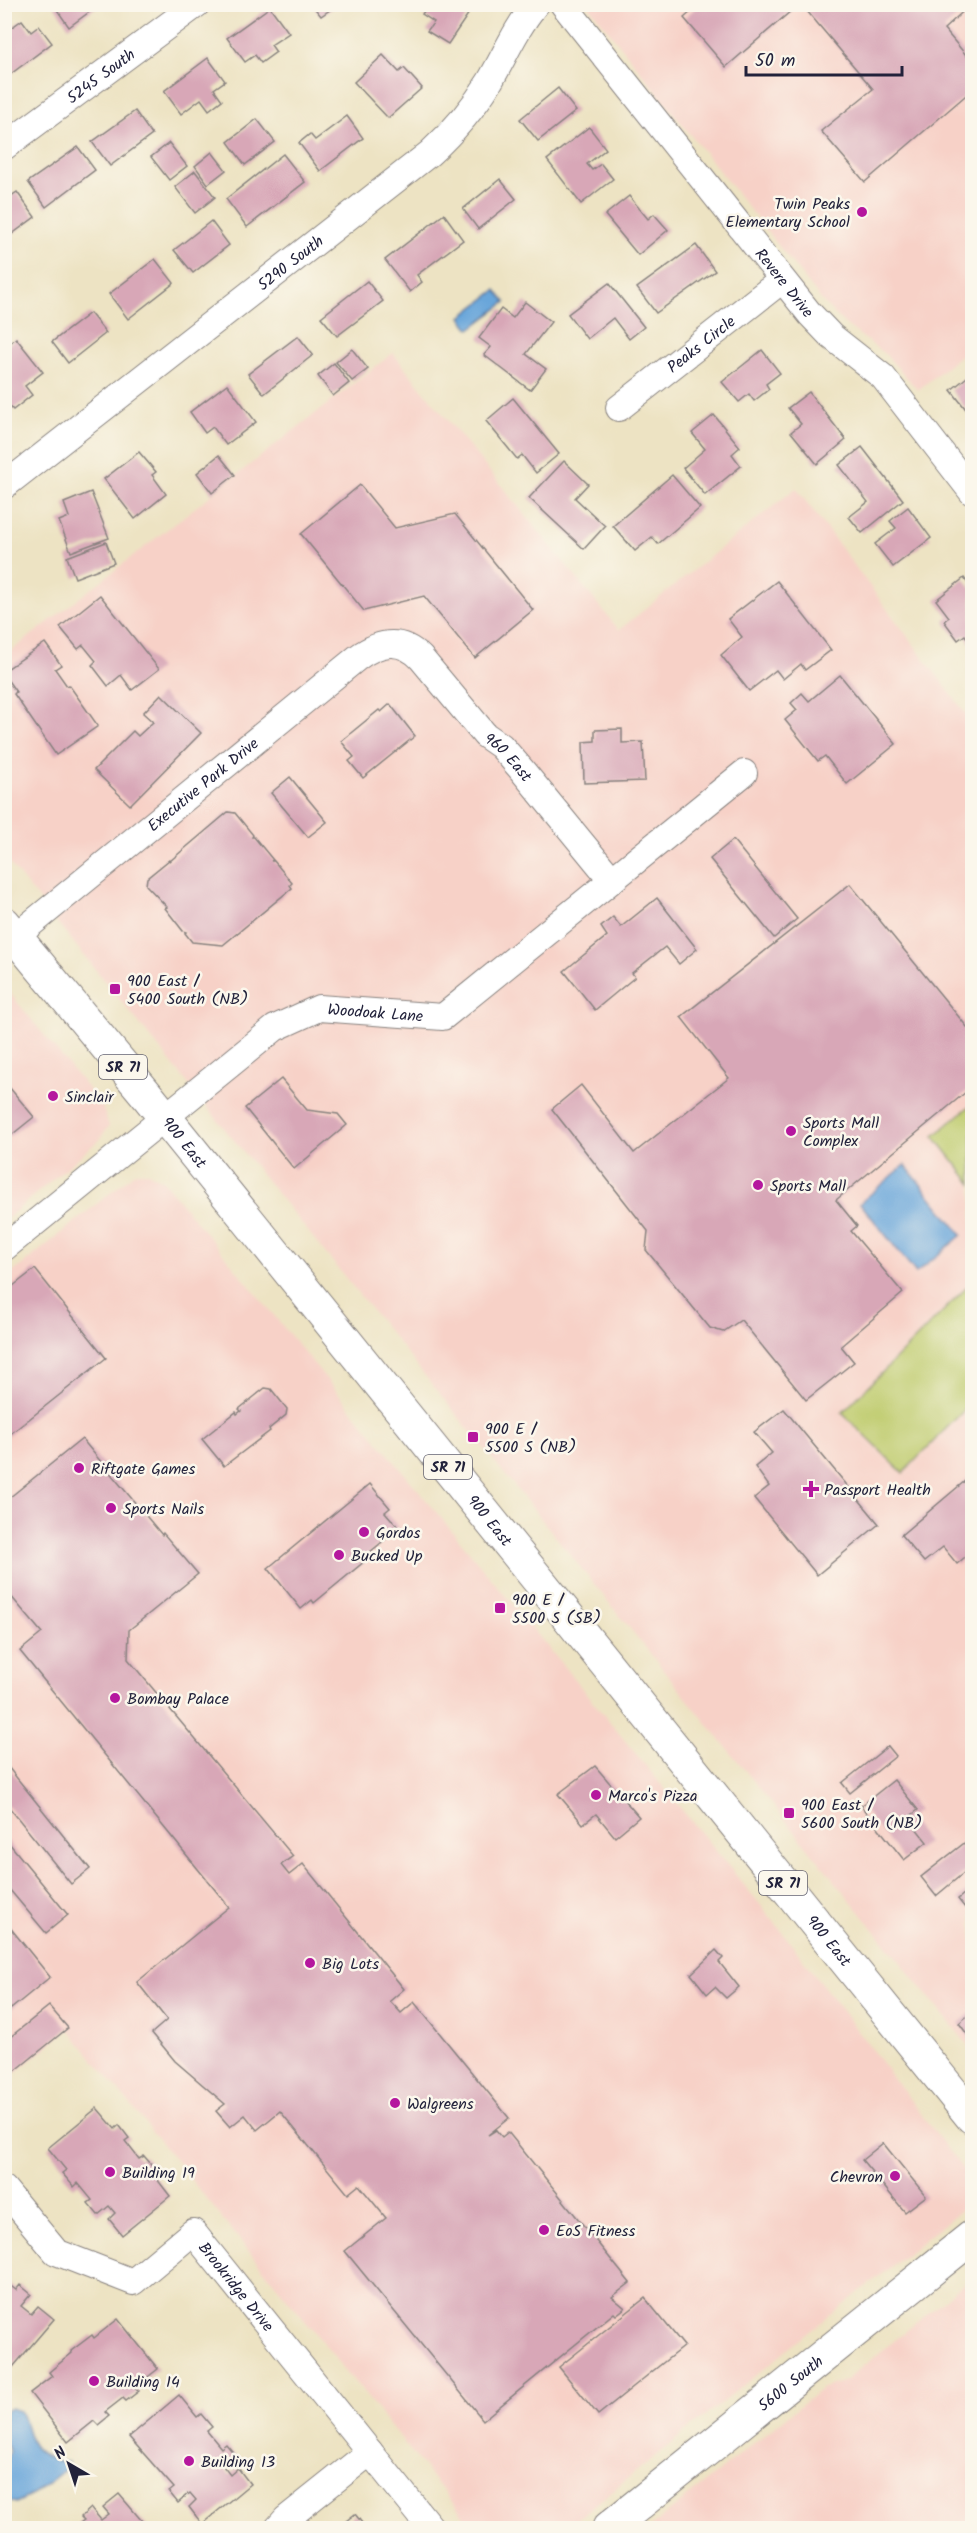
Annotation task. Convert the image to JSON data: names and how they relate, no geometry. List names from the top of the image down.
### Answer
{
  "streets": {
    "main road": ["SR 71", "900 East", "5600 South"],
    "street": [
      "5245 South",
      "5290 South",
      "Revere Drive",
      "Peaks Circle",
      "960 East",
      "Executive Park Drive",
      "Woodoak Lane",
      "Brookridge Drive"
    ]
  },
  "crossings": [
    ["Revere Drive", "Peaks Circle"],
    ["960 East", "Executive Park Drive"],
    ["960 East", "Woodoak Lane"],
    ["Executive Park Drive", "900 East"],
    ["Woodoak Lane", "900 East"]
  ],
  "places": {
    "other": [
      "Twin Peaks Elementary School",
      "Sinclair",
      "Sports Mall Complex",
      "Sports Mall",
      "Riftgate Games",
      "Sports Nails",
      "Gordos",
      "Bucked Up",
      "Bombay Palace",
      "Marco's Pizza",
      "Big Lots",
      "Walgreens",
      "Building 19",
      "Chevron",
      "EoS Fitness",
      "Building 14",
      "Building 13"
    ],
    "transit": [
      "900 East / 5400 South (NB)",
      "900 E / 5500 S (NB)",
      "900 E / 5500 S (SB)",
      "900 East / 5600 South (NB)"
    ],
    "health": ["Passport Health"]
  },
  "scale_bar": "50 m",
  "north": "top left"
}
